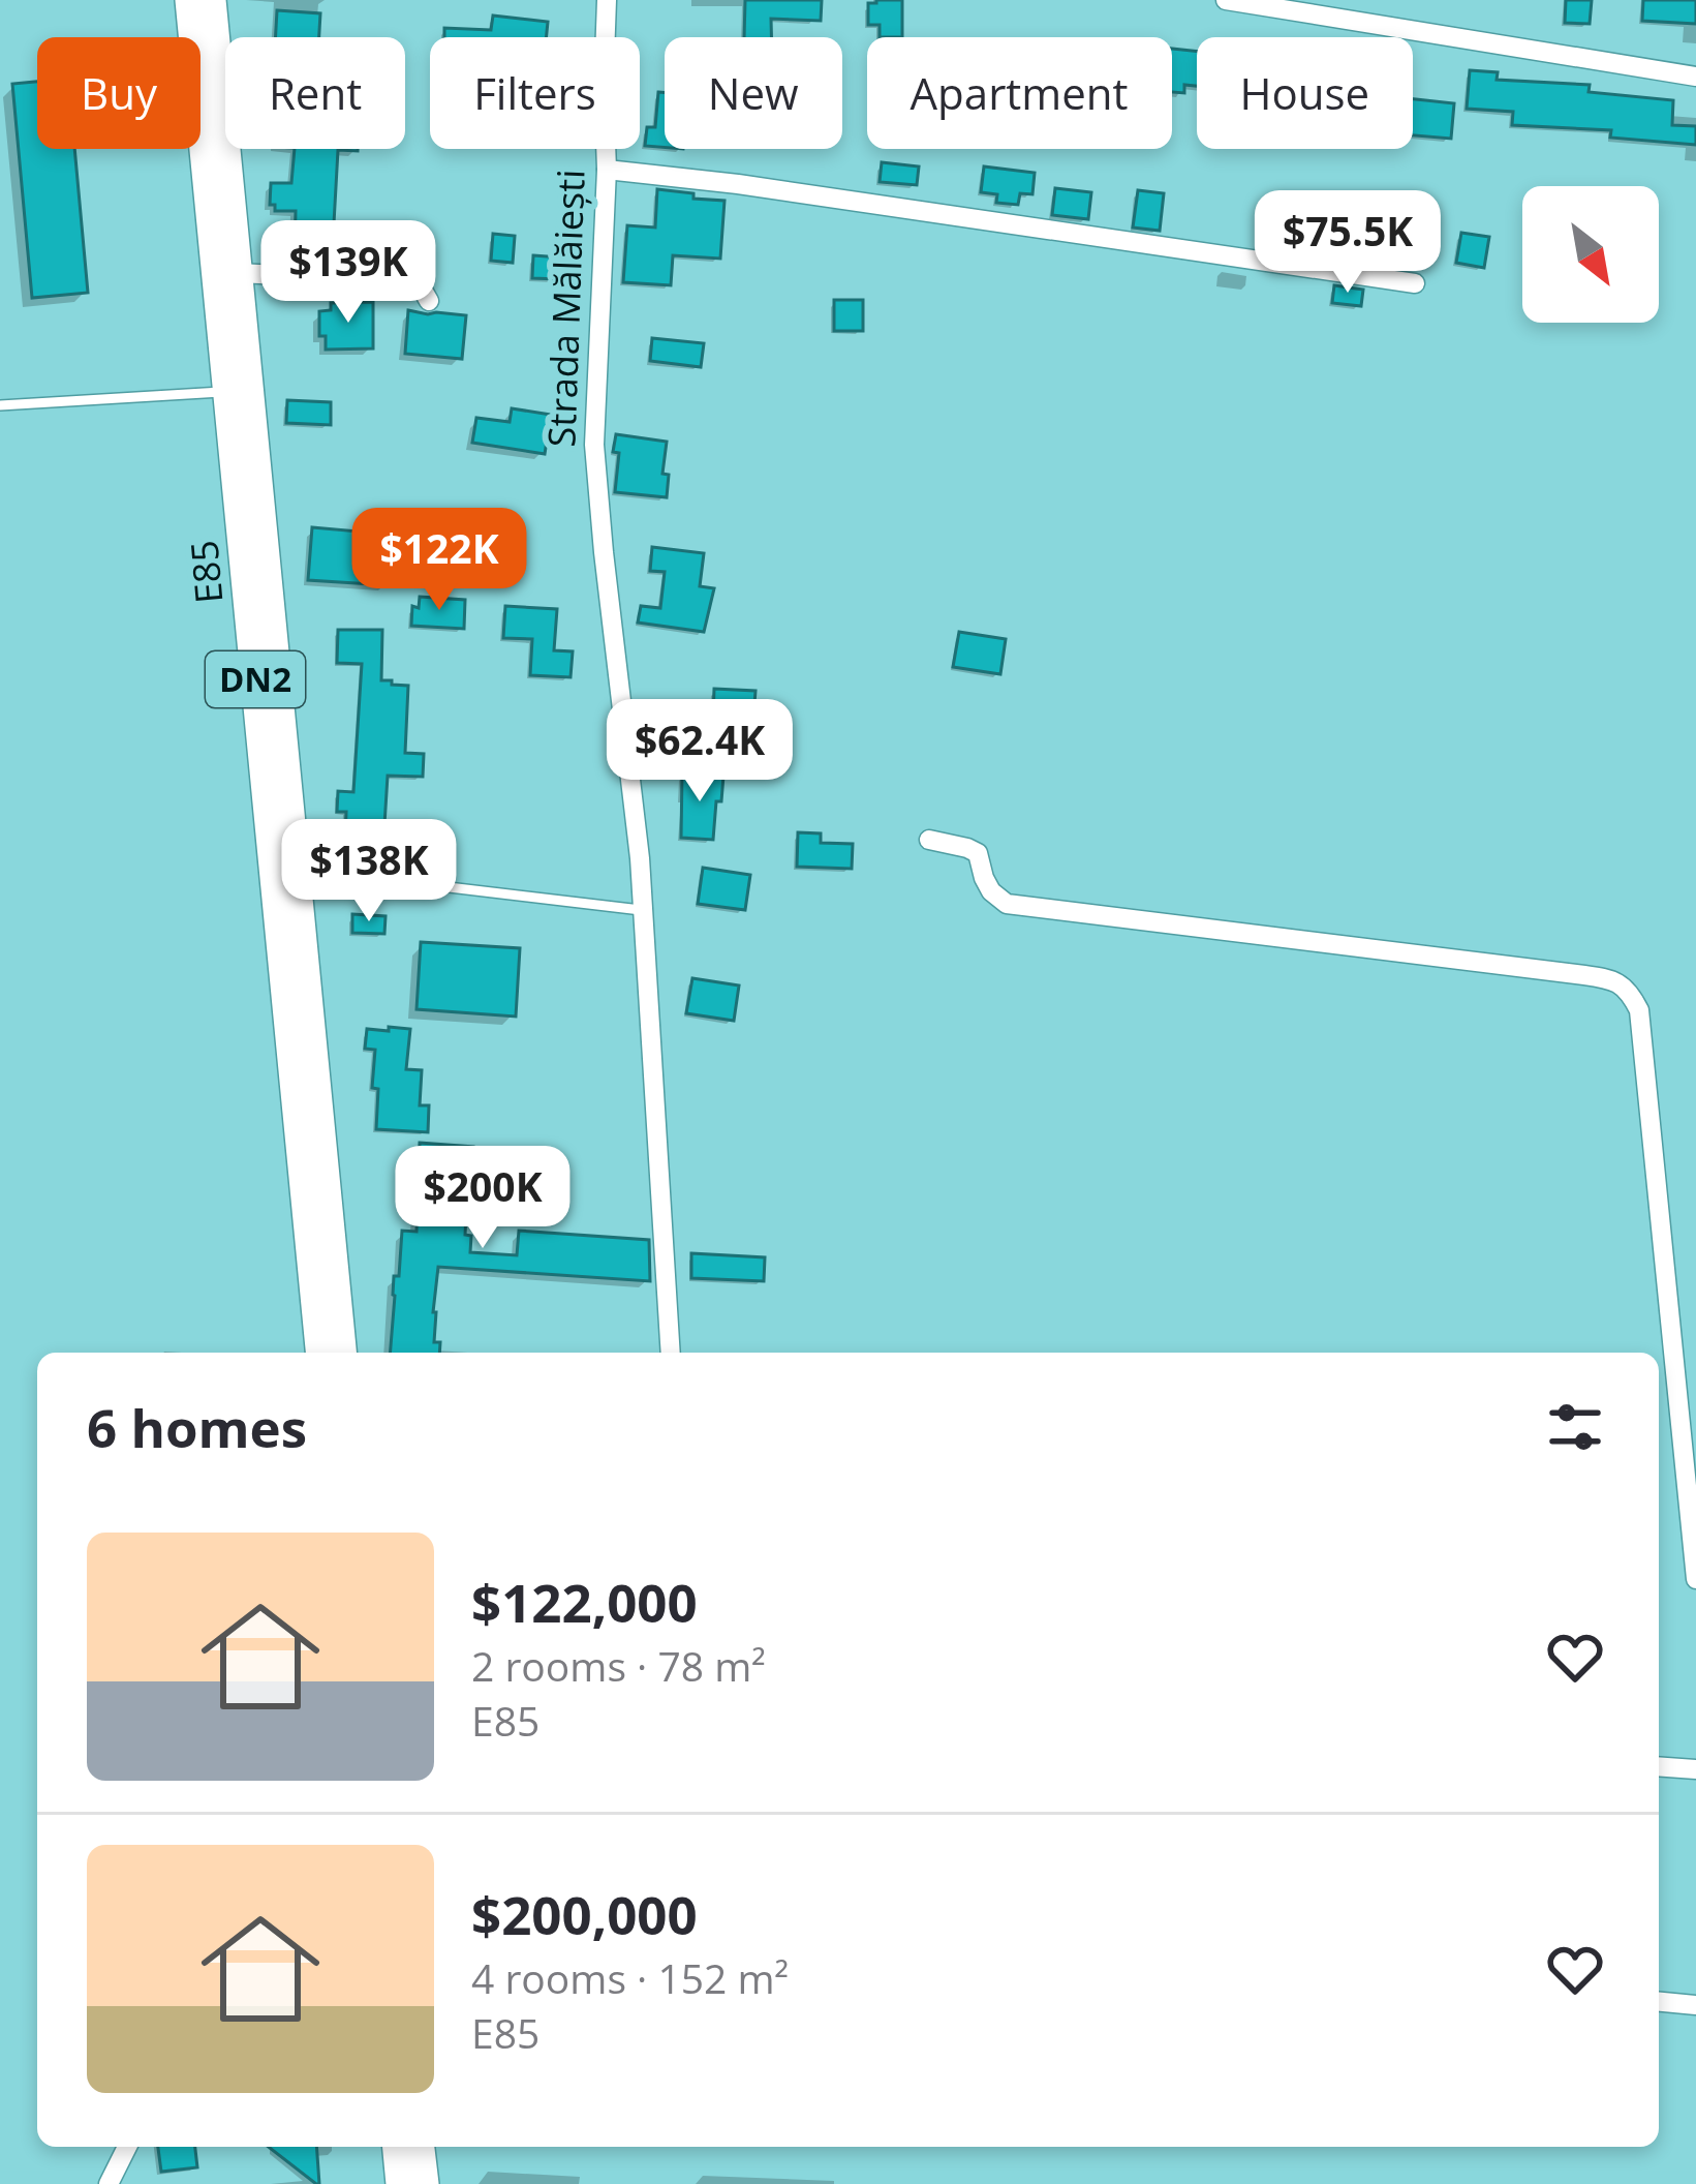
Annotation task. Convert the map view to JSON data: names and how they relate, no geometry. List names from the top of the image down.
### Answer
{
  "streets": {
    "main road": ["E85", "DN2"],
    "street": ["Strada Mălăiești"]
  },
  "north": "bottom right",
  "page": {
    "chip": [
      "Buy",
      "Rent",
      "Filters",
      "New",
      "Apartment",
      "House"
    ],
    "price": [
      "$75.5K",
      "$139K",
      "$122K",
      "$62.4K",
      "$138K",
      "$200K"
    ],
    "heading": "6 homes",
    "list": [
      {
        "name": "$122,000",
        "note": "2 rooms · 78 m² · E85"
      },
      {
        "name": "$200,000",
        "note": "4 rooms · 152 m² · E85"
      }
    ]
  }
}
